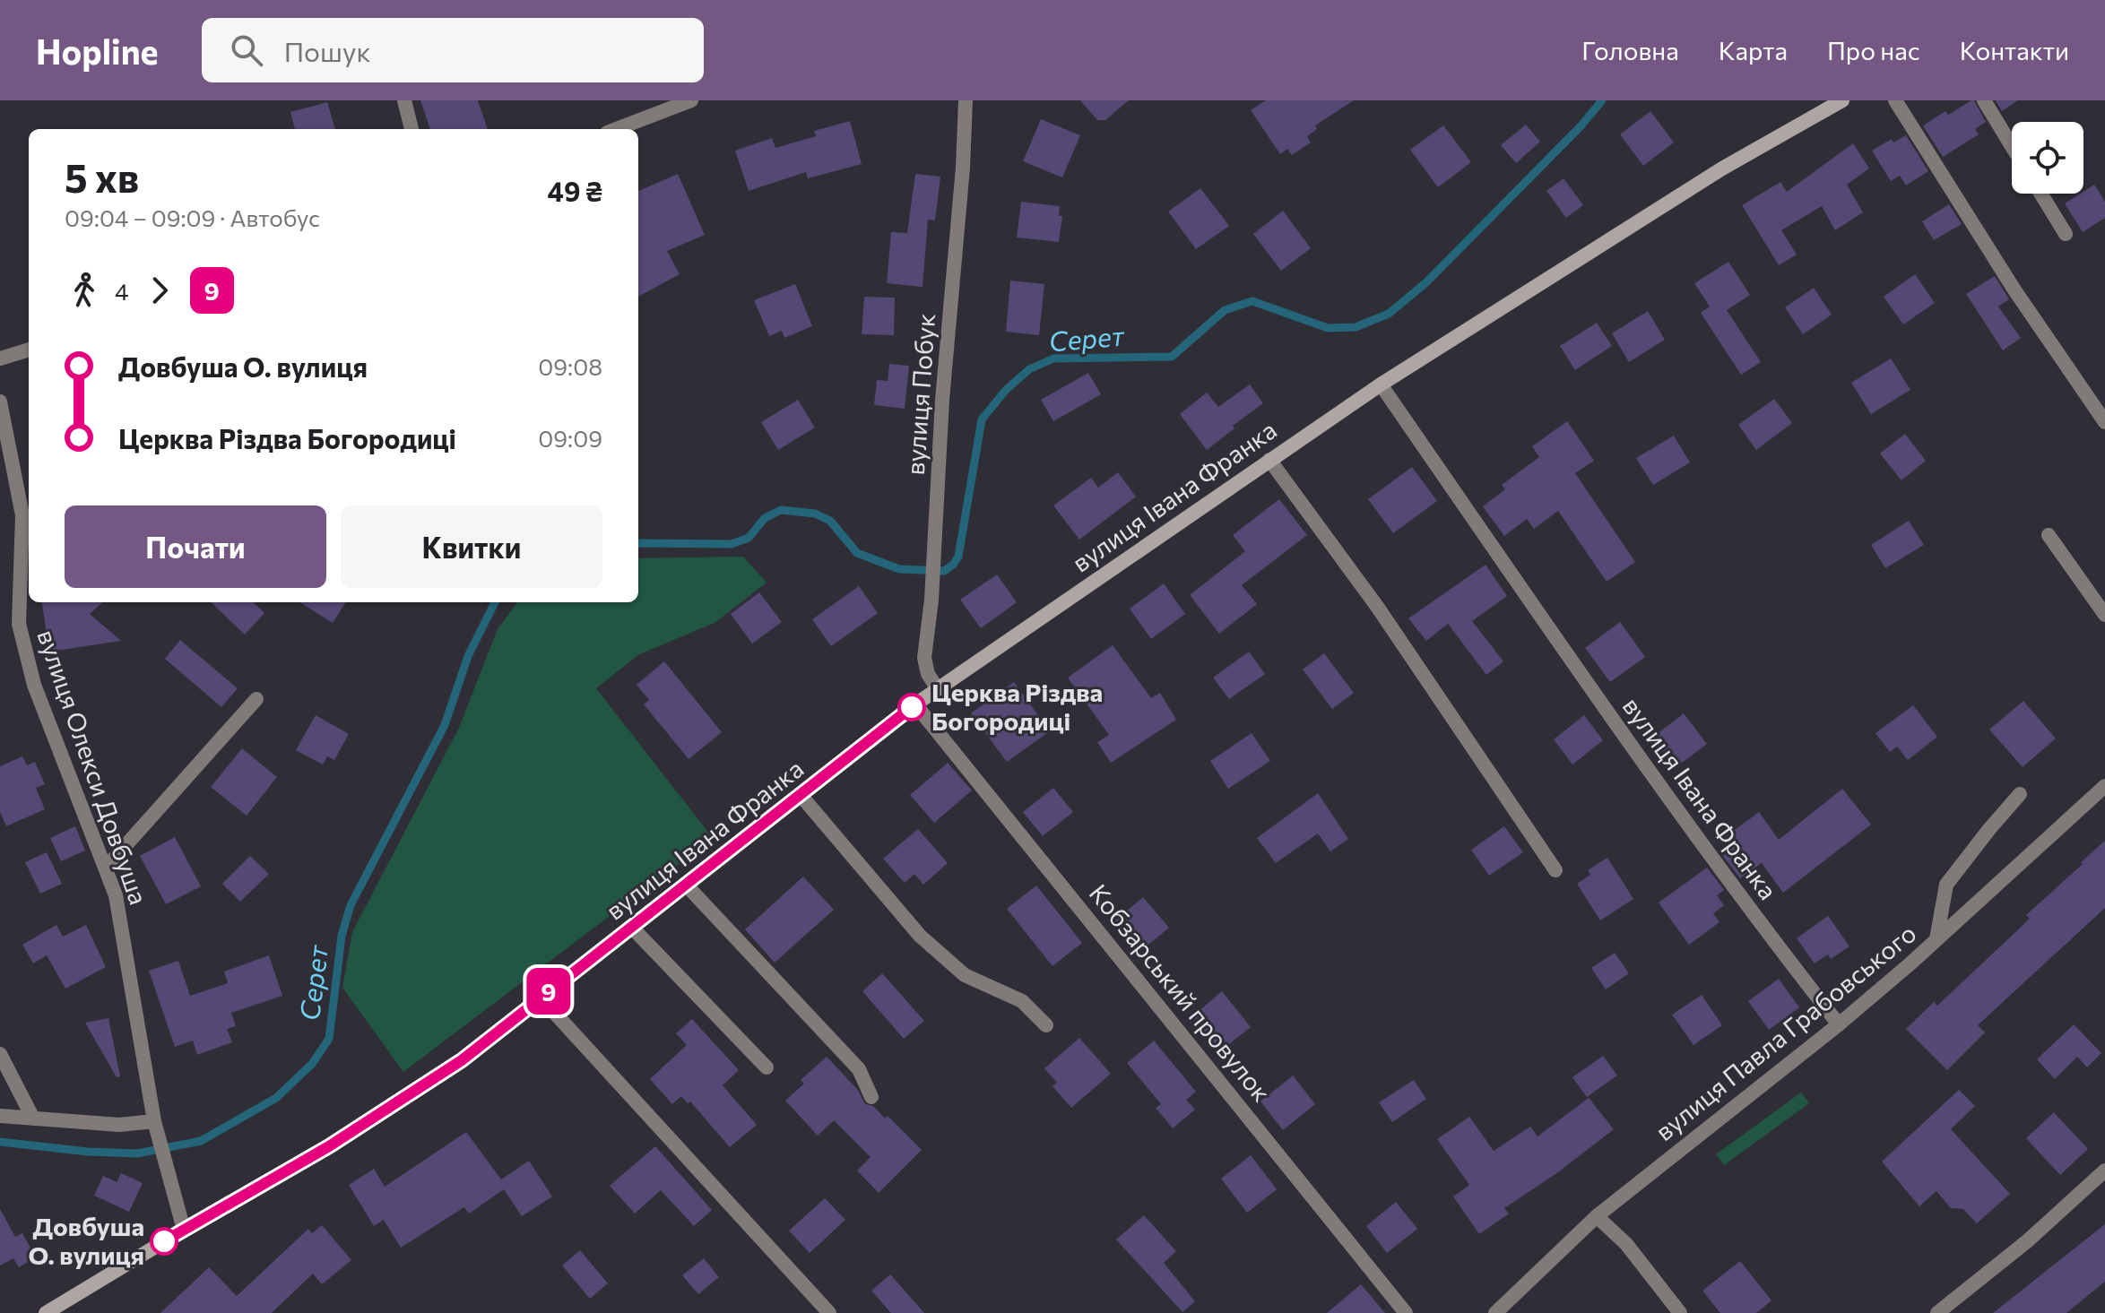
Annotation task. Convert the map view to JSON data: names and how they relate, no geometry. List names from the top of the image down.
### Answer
{
  "streets": {
    "main road": ["вулиця Івана Франка"],
    "street": [
      "вулиця Побук",
      "вулиця Олекси Довбуша",
      "Кобзарський провулок",
      "вулиця Павла Грабовського"
    ]
  },
  "crossings": [
    ["вулиця Побук", "вулиця Івана Франка"],
    ["вулиця Івана Франка", "вулиця Олекси Довбуша"],
    ["вулиця Івана Франка", "Кобзарський провулок"],
    ["вулиця Івана Франка", "вулиця Павла Грабовського"]
  ],
  "water": ["Серет"],
  "places": ["Церква Різдва Богородиці", "Довбуша О. вулиця"],
  "lines": ["bus line 9"],
  "page": {
    "header": "Hopline",
    "search": "Пошук",
    "nav": [
      "Головна",
      "Карта",
      "Про нас",
      "Контакти"
    ],
    "on_map": "9",
    "heading": ["5 хв", "09:04 – 09:09 · Автобус", "49 ₴"],
    "legs": ["4", "9"],
    "list": [
      {
        "name": "Довбуша О. вулиця",
        "value": "09:08"
      },
      {
        "name": "Церква Різдва Богородиці",
        "value": "09:09"
      }
    ],
    "buttons": ["Почати", "Квитки"]
  }
}
